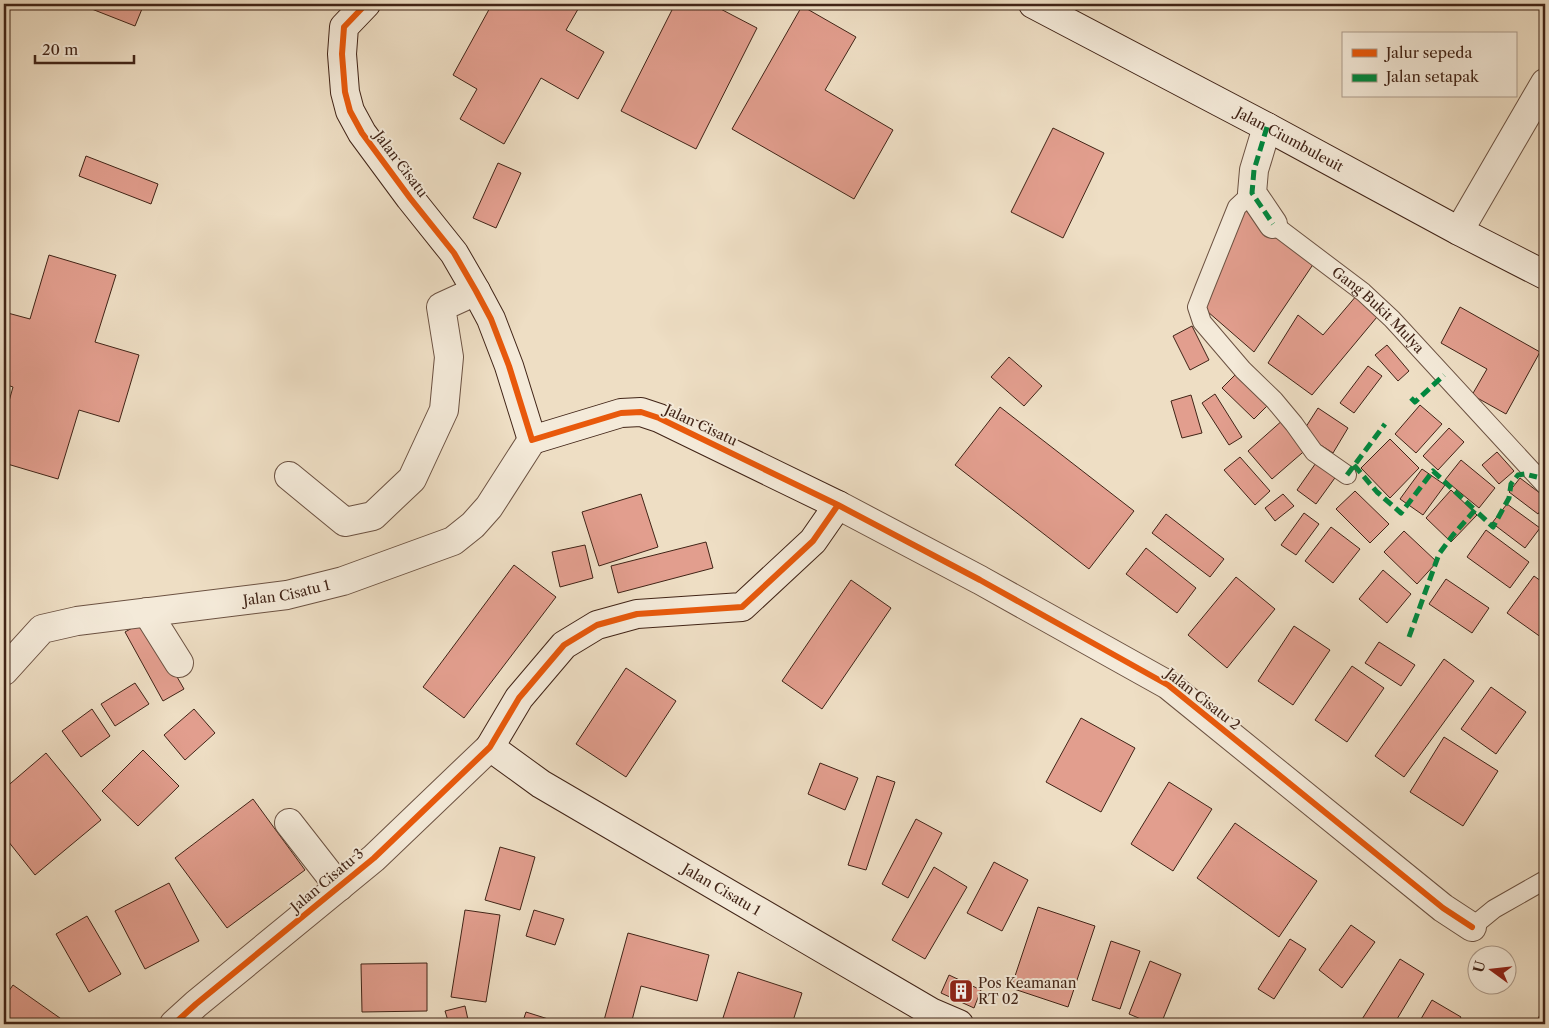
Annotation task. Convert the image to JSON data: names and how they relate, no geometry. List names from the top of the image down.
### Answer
{
  "streets": {
    "street": [
      "Jalan Ciumbuleuit",
      "Jalan Cisatu",
      "Gang Bukit Mulya",
      "Jalan Cisatu 1",
      "Jalan Cisatu 2",
      "Jalan Cisatu 3"
    ]
  },
  "crossings": [
    ["Jalan Cisatu", "Jalan Cisatu 1"],
    ["Jalan Cisatu", "Jalan Cisatu 2"],
    ["Jalan Cisatu 1", "Jalan Cisatu 3"]
  ],
  "places": {
    "building": ["Pos Keamanan RT 02"]
  },
  "legend": ["Jalur sepeda", "Jalan setapak"],
  "scale_bar": "20 m",
  "north": "left"
}
